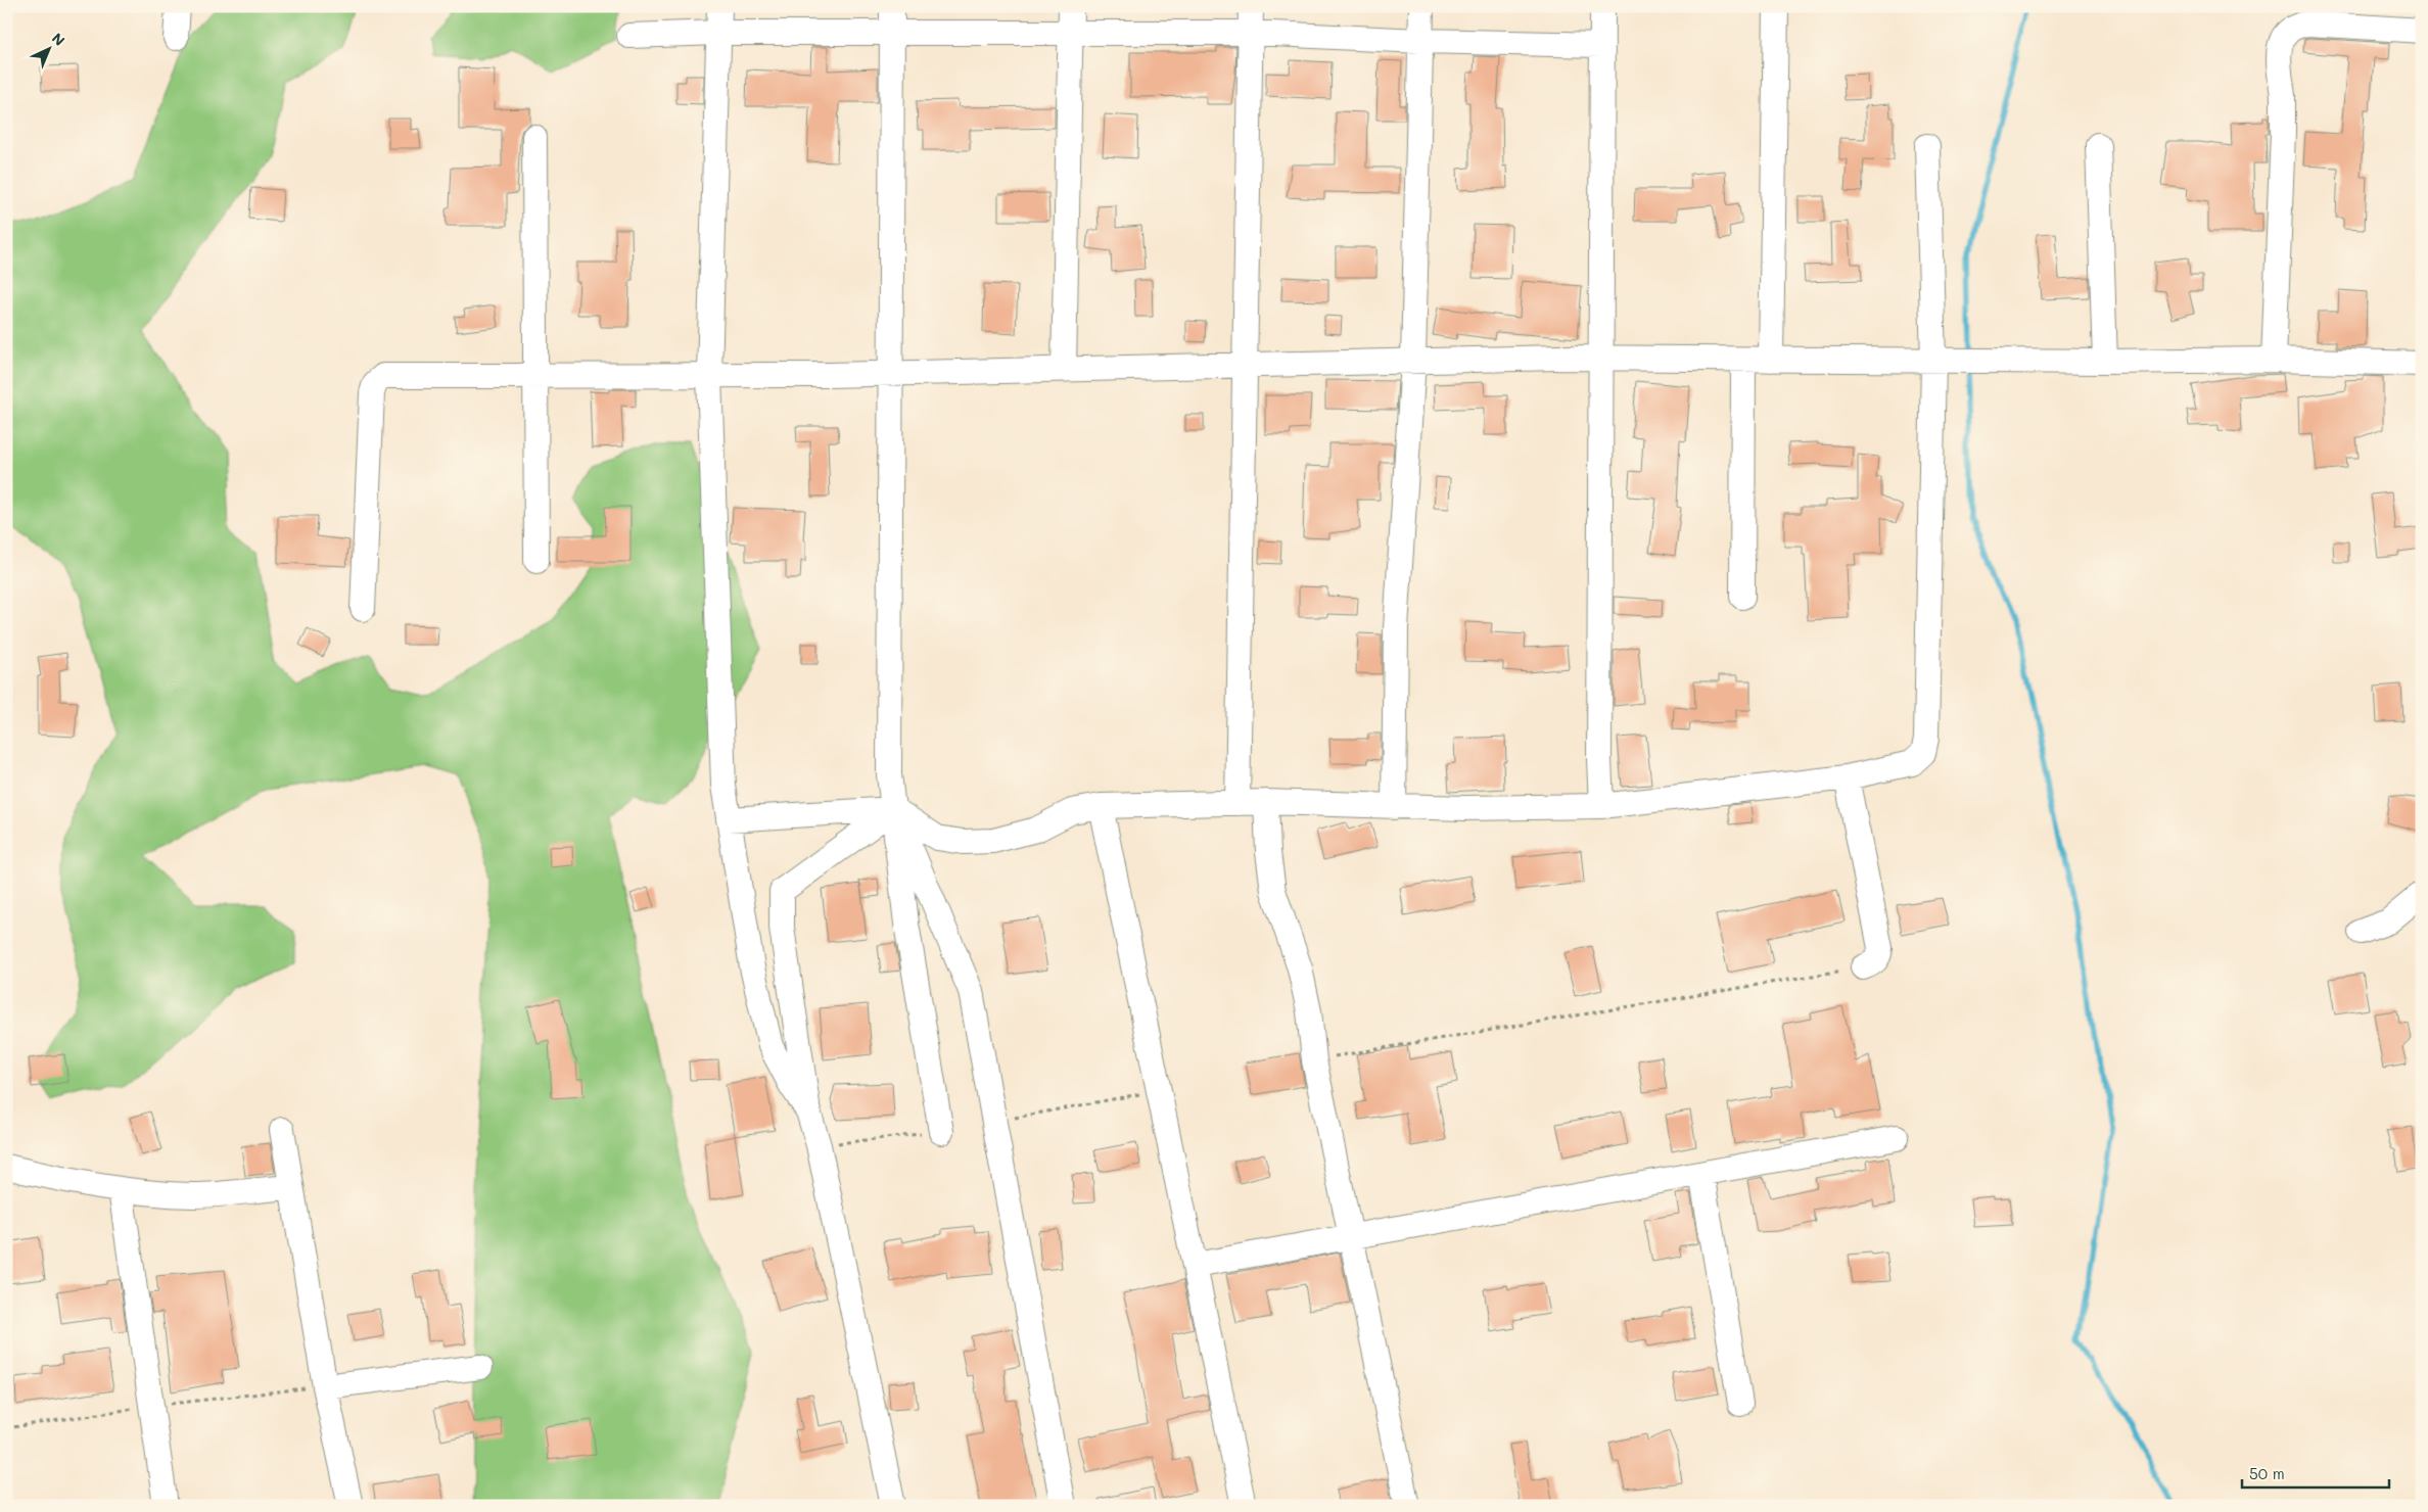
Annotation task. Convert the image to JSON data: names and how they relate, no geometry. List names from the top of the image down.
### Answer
{
  "scale_bar": "50 m",
  "north": "top right"
}
